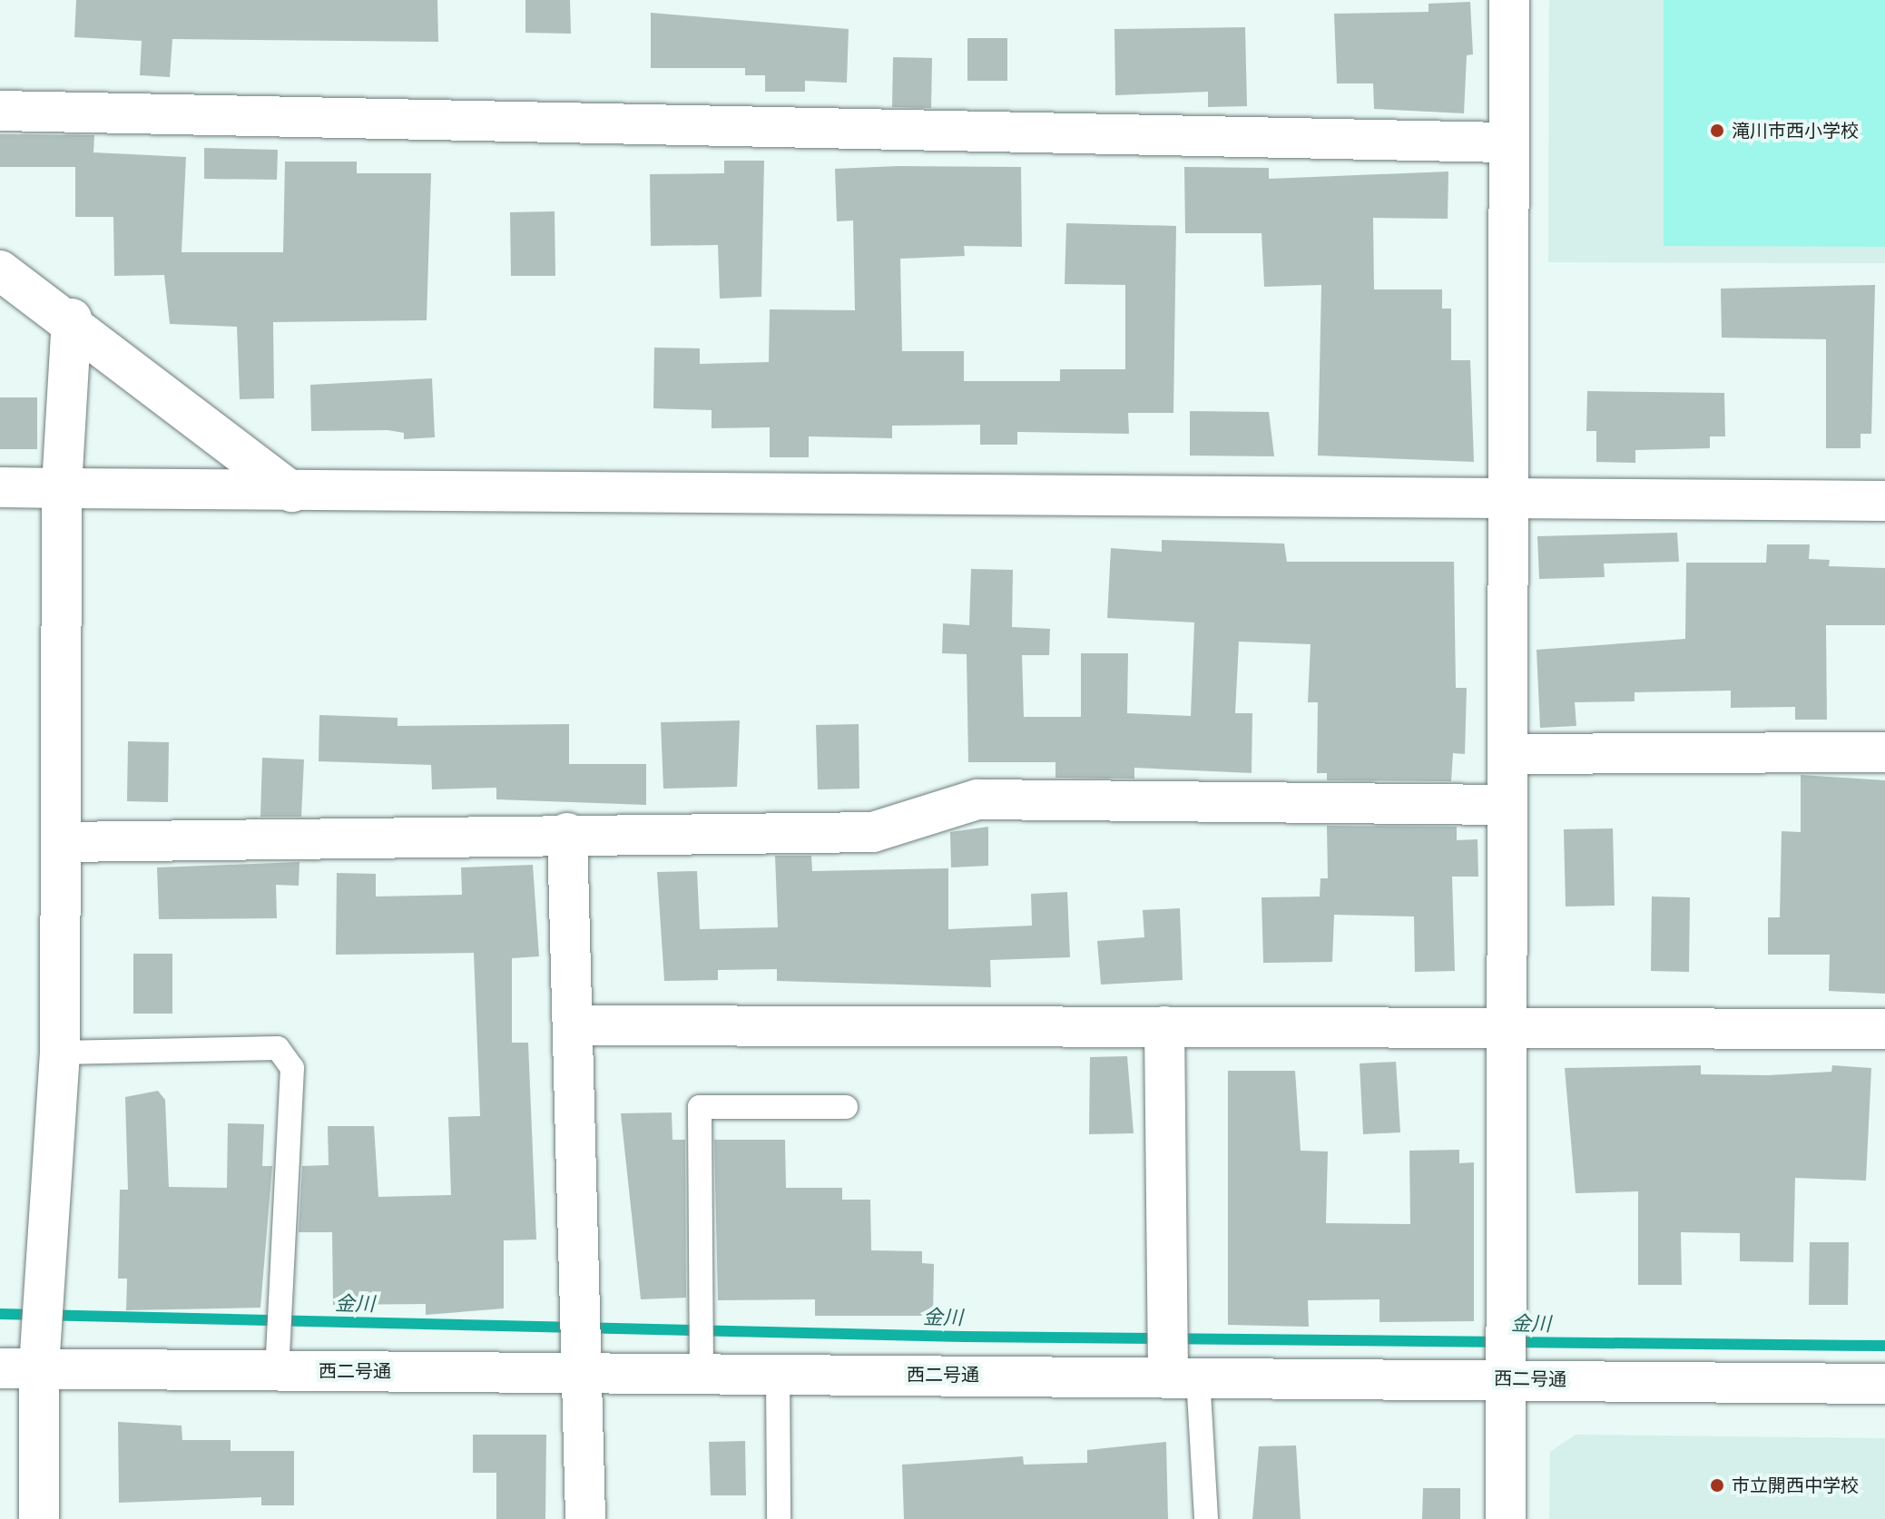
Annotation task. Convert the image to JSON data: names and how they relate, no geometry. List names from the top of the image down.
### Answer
{
  "streets": {
    "street": ["西二号通"]
  },
  "water": ["金川"],
  "places": ["滝川市西小学校", "市立開西中学校"]
}
